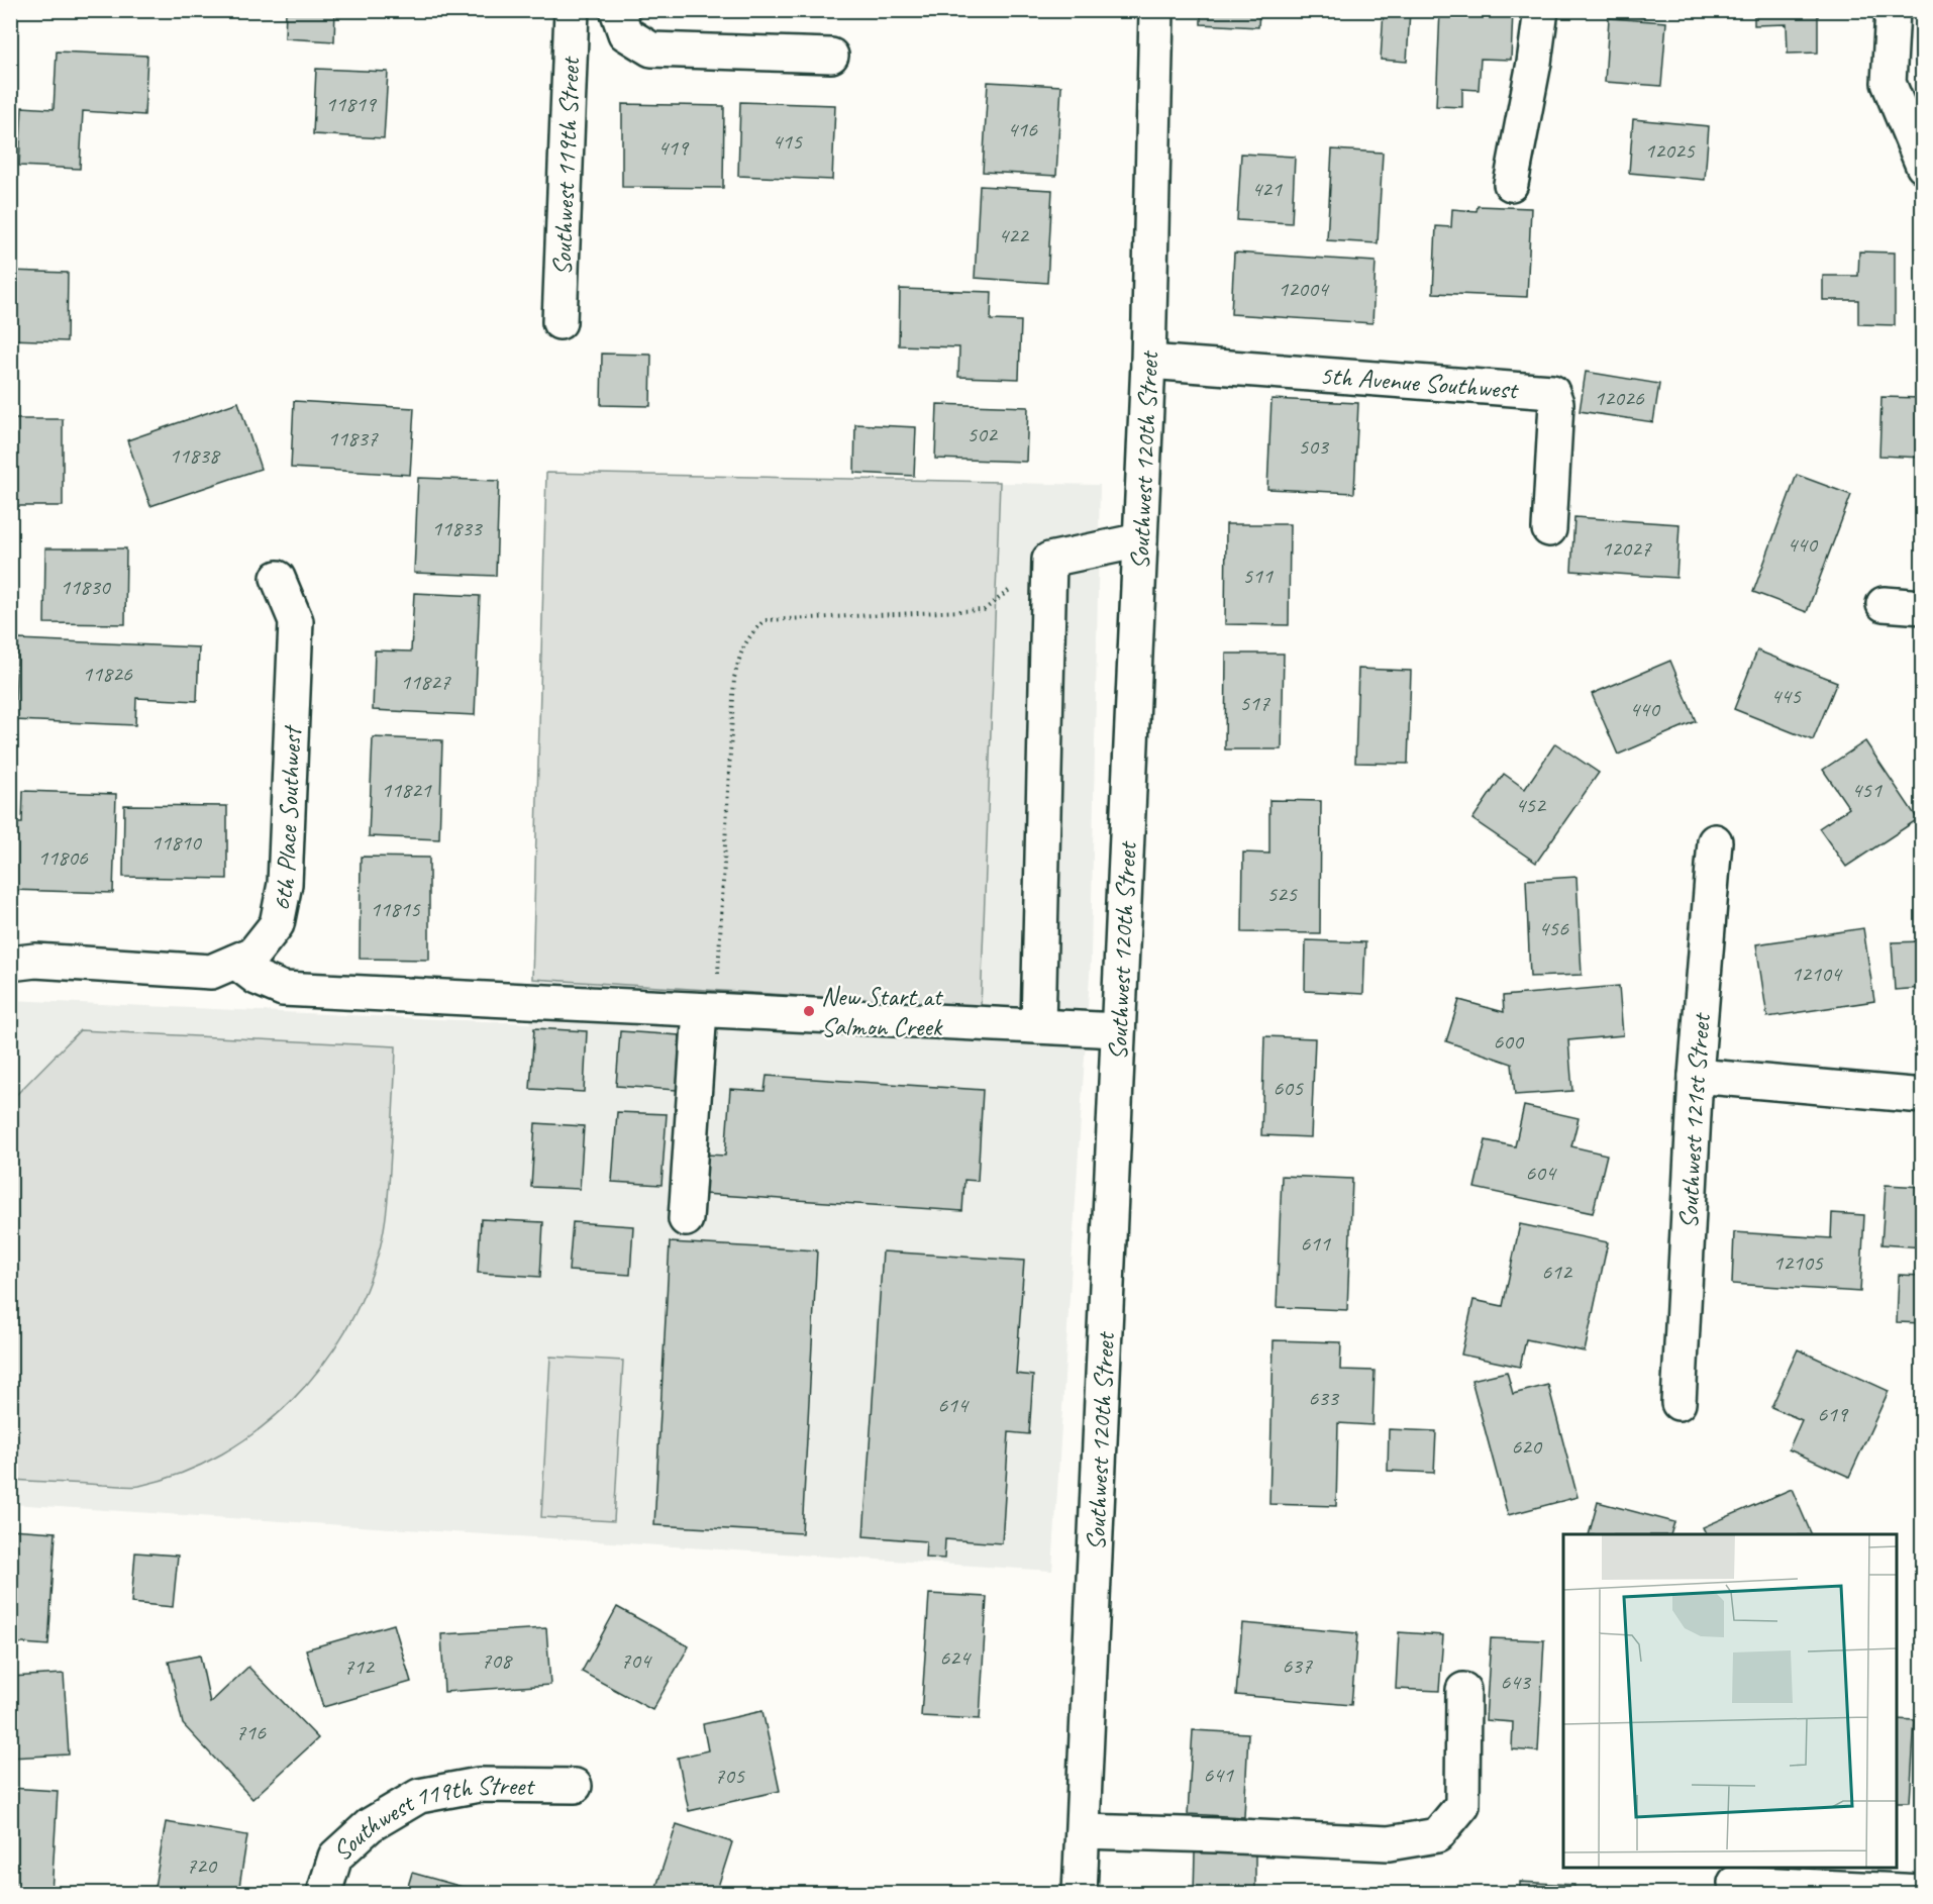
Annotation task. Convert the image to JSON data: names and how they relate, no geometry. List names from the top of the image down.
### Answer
{
  "streets": {
    "street": [
      "Southwest 119th Street",
      "5th Avenue Southwest",
      "Southwest 120th Street",
      "6th Place Southwest",
      "Southwest 121st Street"
    ]
  },
  "crossings": [
    ["5th Avenue Southwest", "Southwest 120th Street"]
  ],
  "places": ["New Start at Salmon Creek"],
  "house_numbers": [
    "11819",
    "416",
    "415",
    "419",
    "12025",
    "421",
    "422",
    "12004",
    "12026",
    "502",
    "11837",
    "503",
    "11838",
    "11833",
    "440",
    "12027",
    "511",
    "11830",
    "11826",
    "11827",
    "445",
    "517",
    "440",
    "11821",
    "451",
    "452",
    "11810",
    "11806",
    "525",
    "11815",
    "456",
    "12104",
    "600",
    "605",
    "604",
    "611",
    "12105",
    "612",
    "633",
    "614",
    "619",
    "620",
    "624",
    "708",
    "704",
    "637",
    "712",
    "643",
    "716",
    "641",
    "705",
    "720"
  ]
}
